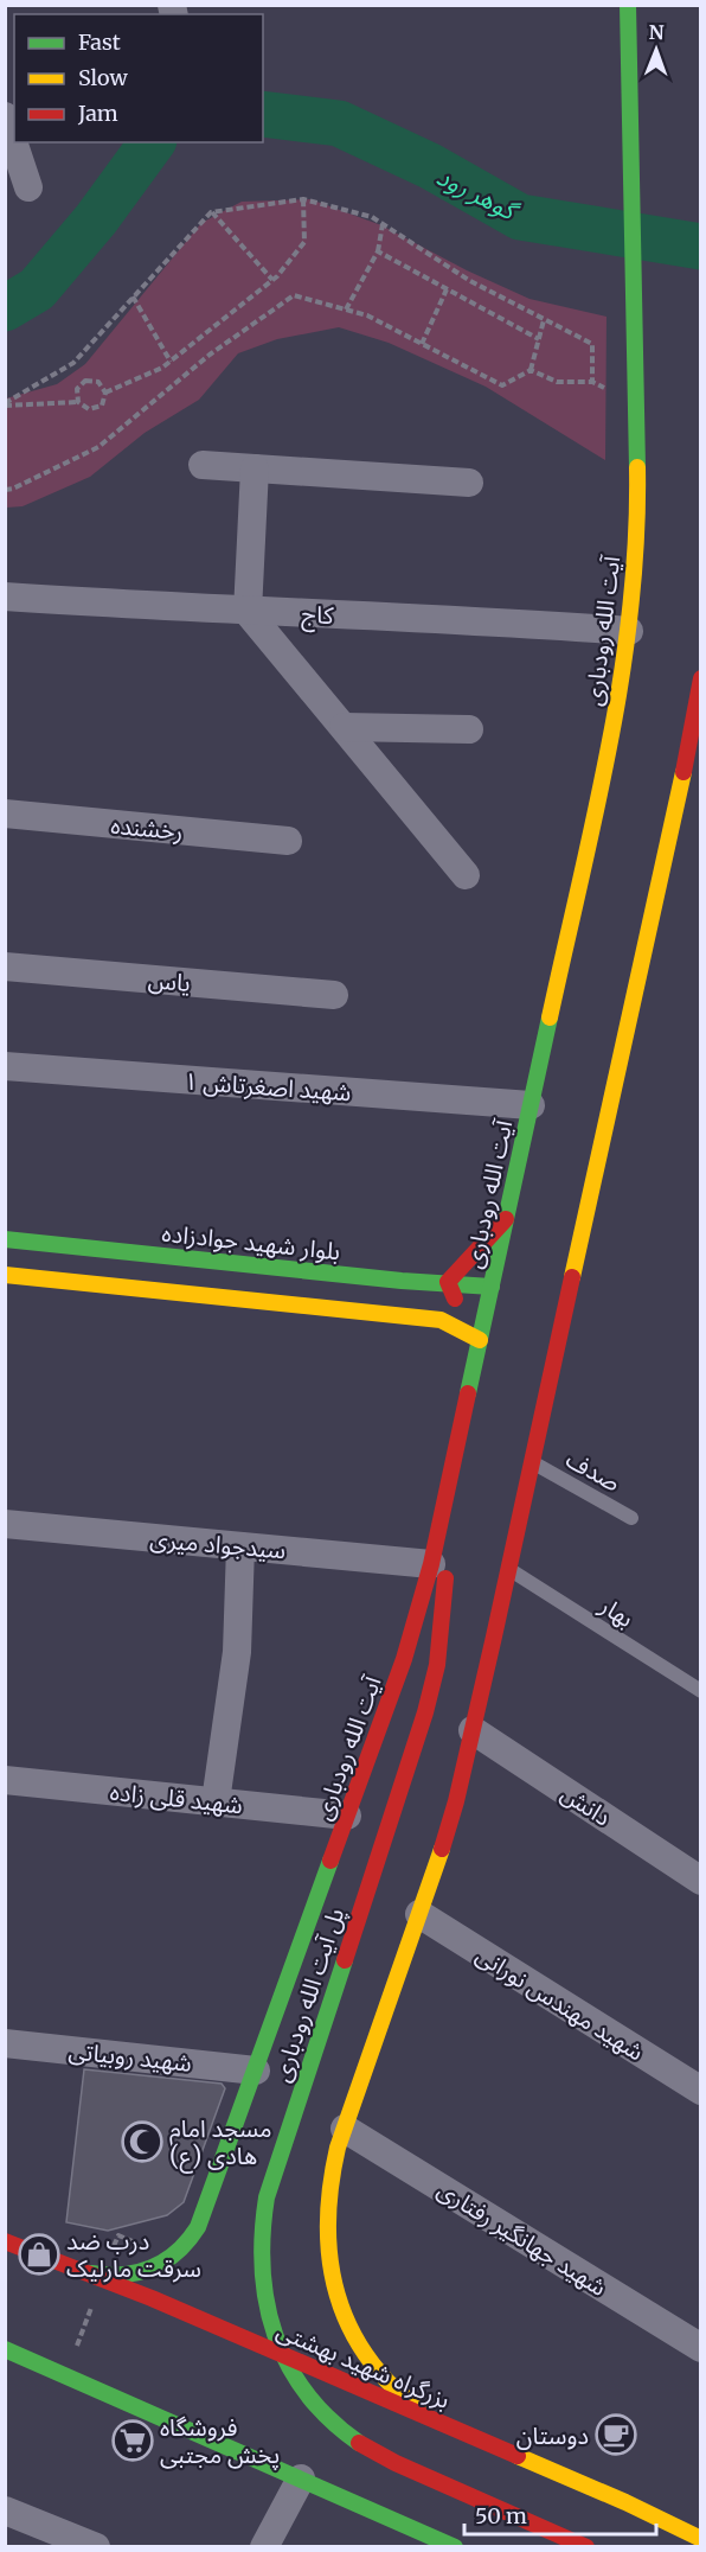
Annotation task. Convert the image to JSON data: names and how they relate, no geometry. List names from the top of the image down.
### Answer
{
  "streets": {
    "main road": [
      "آیت الله رودباری",
      "بلوار شهید جوادزاده",
      "پل آیت الله رودباری",
      "بزرگراه شهید بهشتی"
    ],
    "street": [
      "کاج",
      "رخشنده",
      "یاس",
      "شهید اصغرتاش ۱",
      "سیدجواد میری",
      "شهید قلی زاده",
      "دانش",
      "شهید مهندس نورانی",
      "شهید روبیاتی",
      "شهید جهانگیر رفتاری"
    ],
    "lane": ["صدف", "بهار"]
  },
  "crossings": [
    ["کاج", "آیت الله رودباری"],
    ["آیت الله رودباری", "شهید اصغرتاش ۱"],
    ["آیت الله رودباری", "بلوار شهید جوادزاده"],
    ["آیت الله رودباری", "سیدجواد میری"],
    ["آیت الله رودباری", "شهید قلی زاده"],
    ["آیت الله رودباری", "پل آیت الله رودباری"],
    ["آیت الله رودباری", "شهید روبیاتی"],
    ["آیت الله رودباری", "بزرگراه شهید بهشتی"]
  ],
  "water": ["گوهر رود"],
  "places": {
    "mosque": ["مسجد امام هادی (ع)"],
    "shop": ["درب ضد سرقت مارلیک"],
    "cafe": ["دوستان"],
    "supermarket": ["فروشگاه پخش مجتبی"]
  },
  "legend": ["Fast", "Slow", "Jam"],
  "scale_bar": "50 m",
  "north": "top"
}
